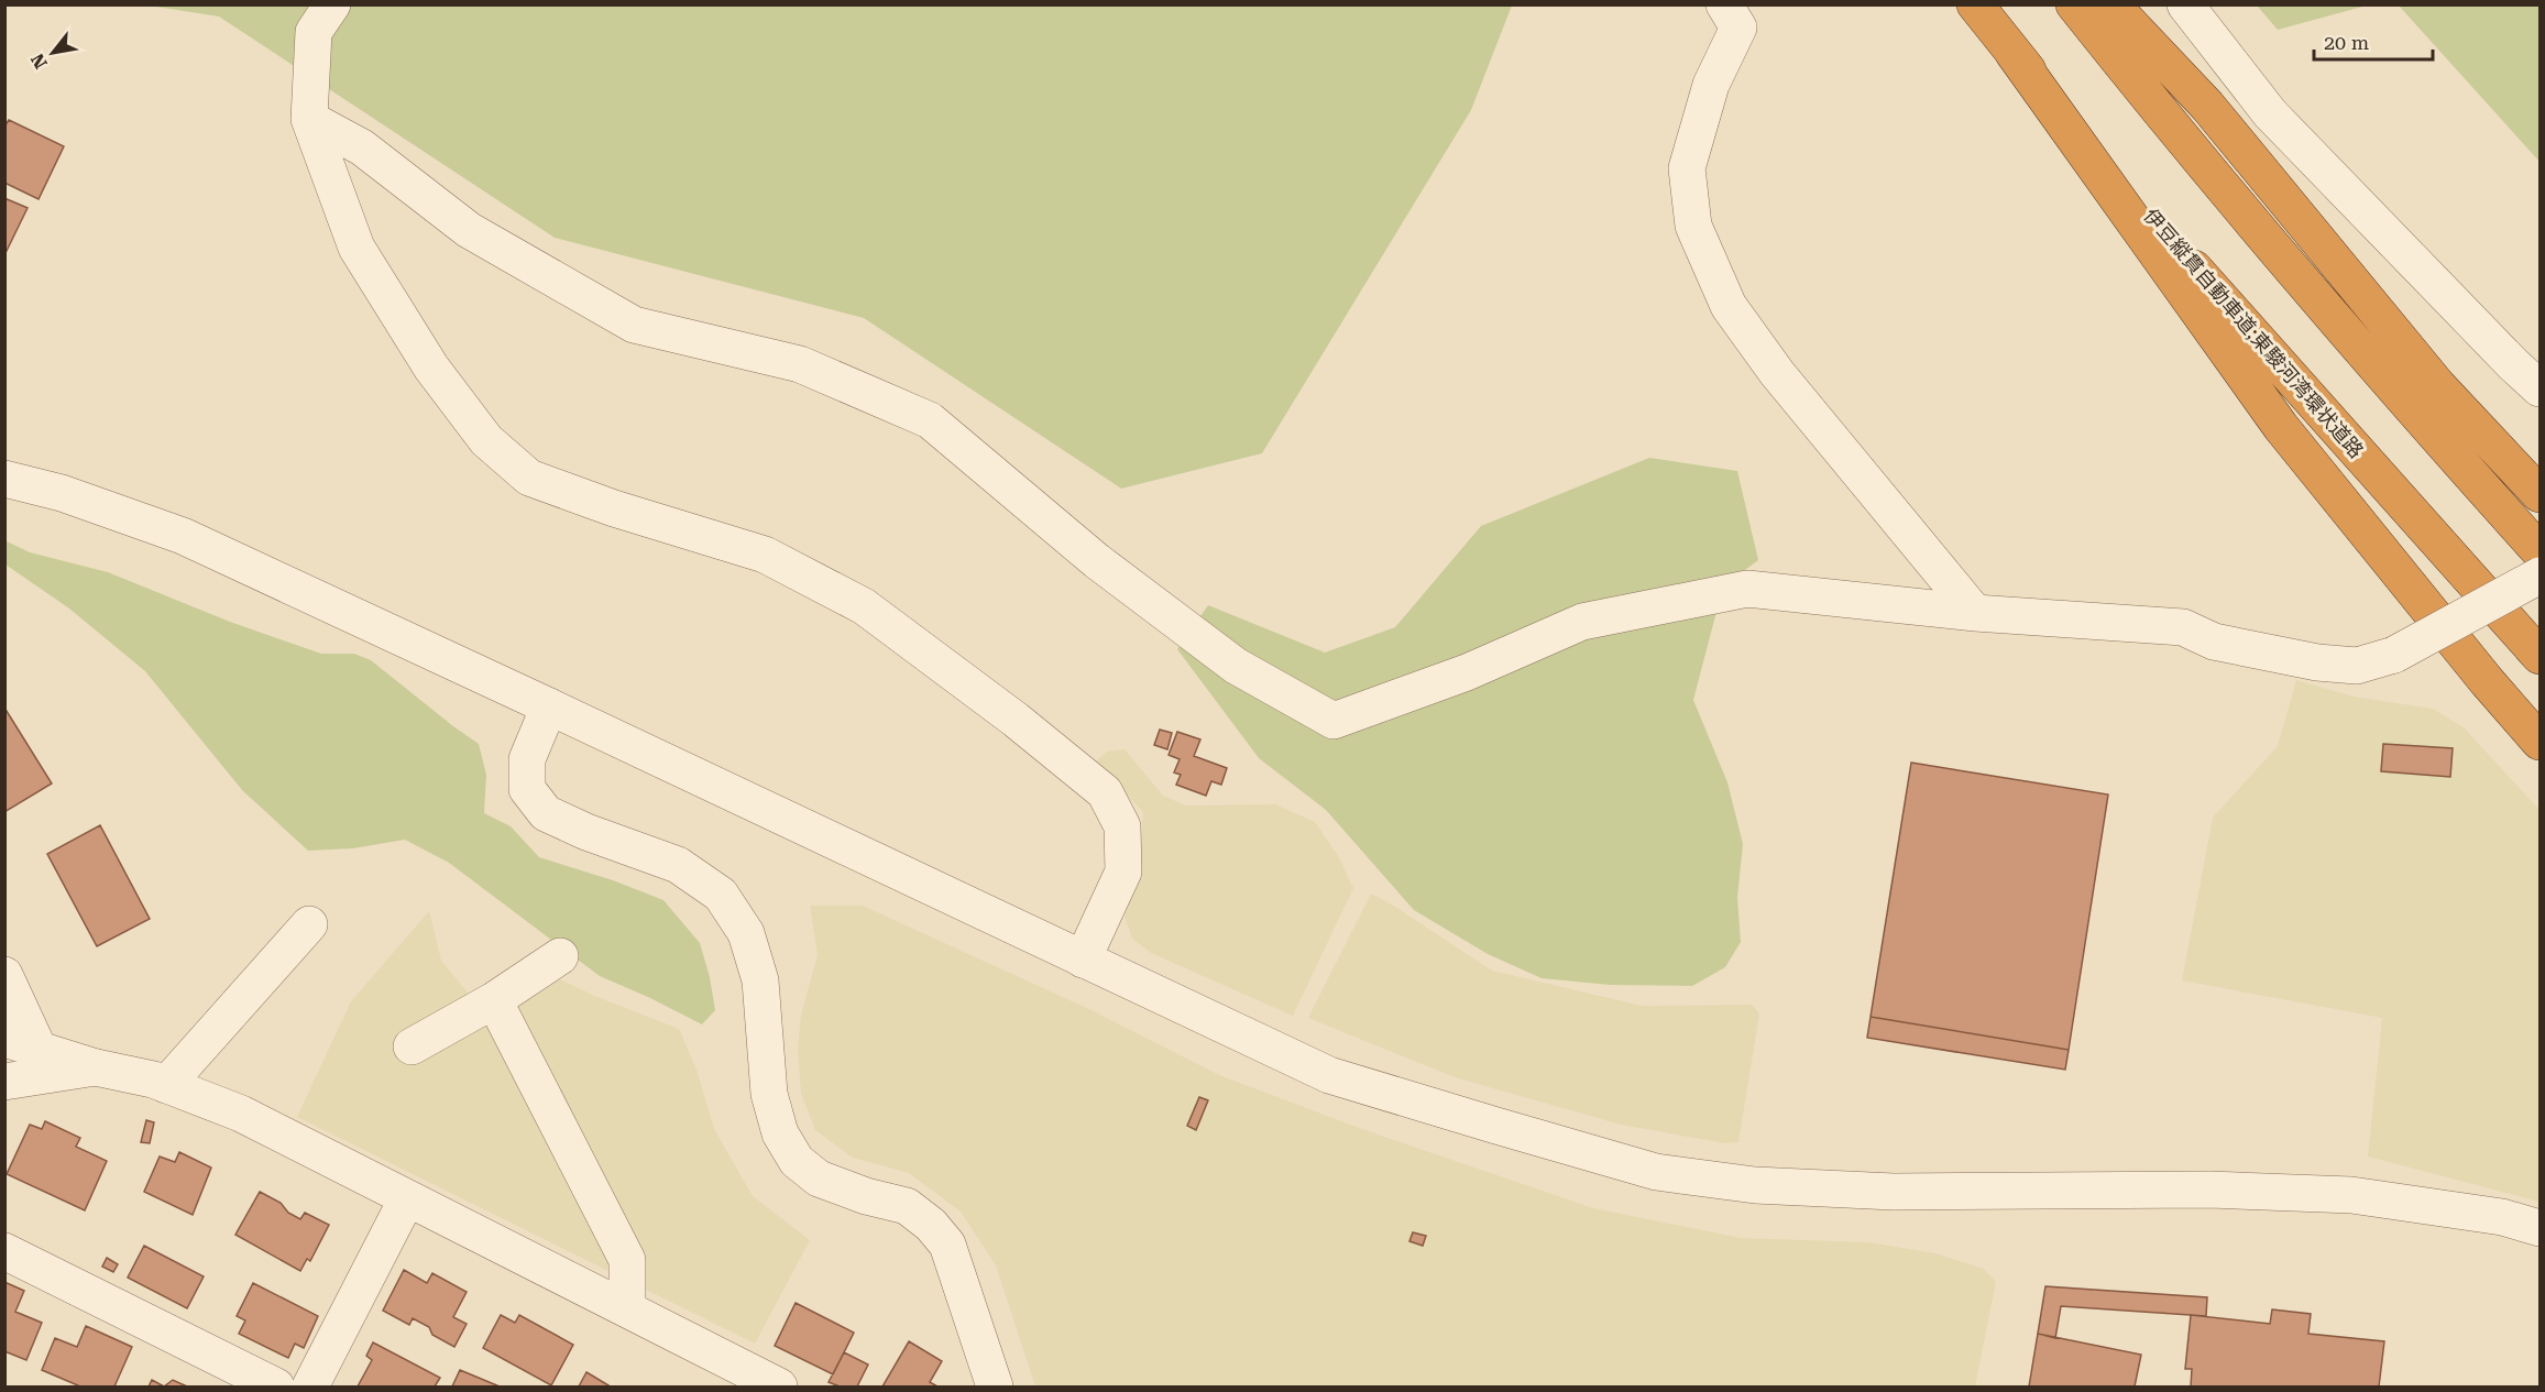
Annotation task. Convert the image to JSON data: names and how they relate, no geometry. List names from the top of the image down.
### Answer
{
  "streets": {
    "highway": ["伊豆縦貫自動車道;東駿河湾環状道路"]
  },
  "scale_bar": "20 m",
  "north": "bottom left"
}
